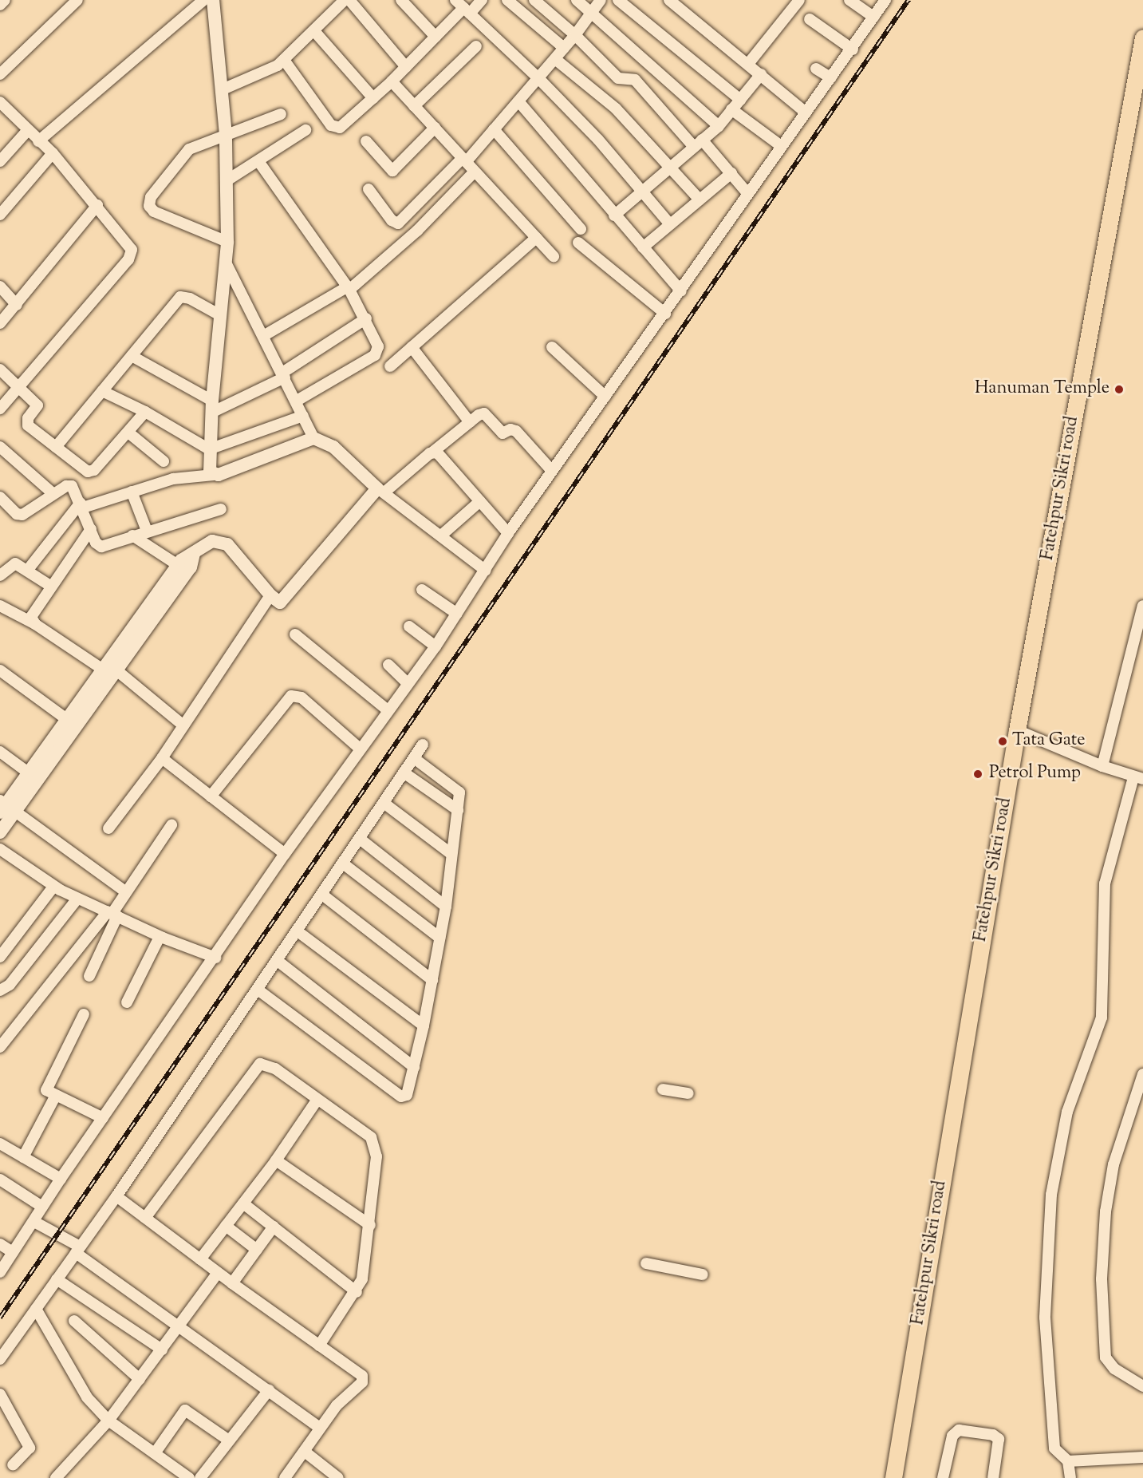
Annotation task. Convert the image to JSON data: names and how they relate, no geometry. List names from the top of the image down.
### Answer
{
  "streets": {
    "main road": ["Fatehpur Sikri road"]
  },
  "places": ["Hanuman Temple", "Tata Gate", "Petrol Pump"]
}
